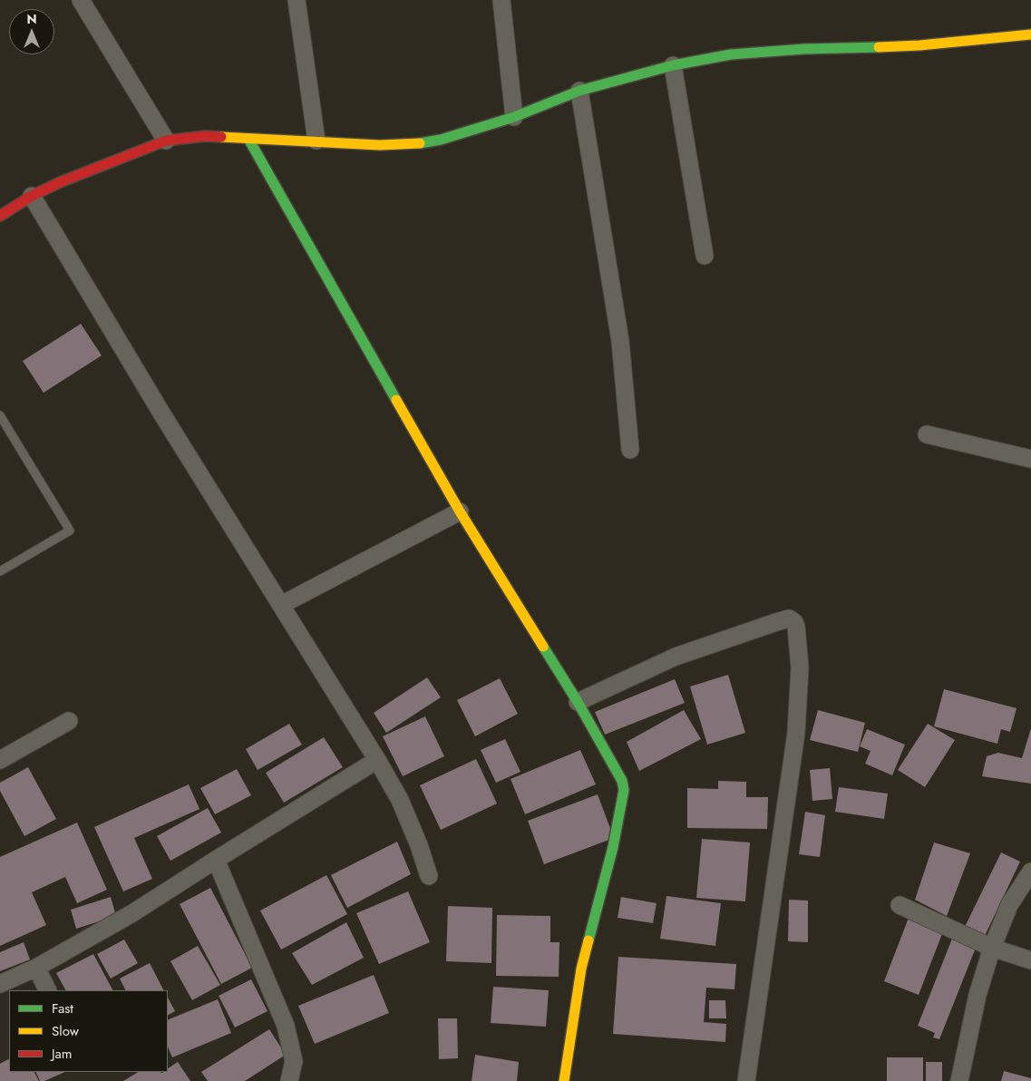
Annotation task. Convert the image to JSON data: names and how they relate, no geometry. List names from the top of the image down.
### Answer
{
  "legend": ["Fast", "Slow", "Jam"],
  "north": "top"
}
